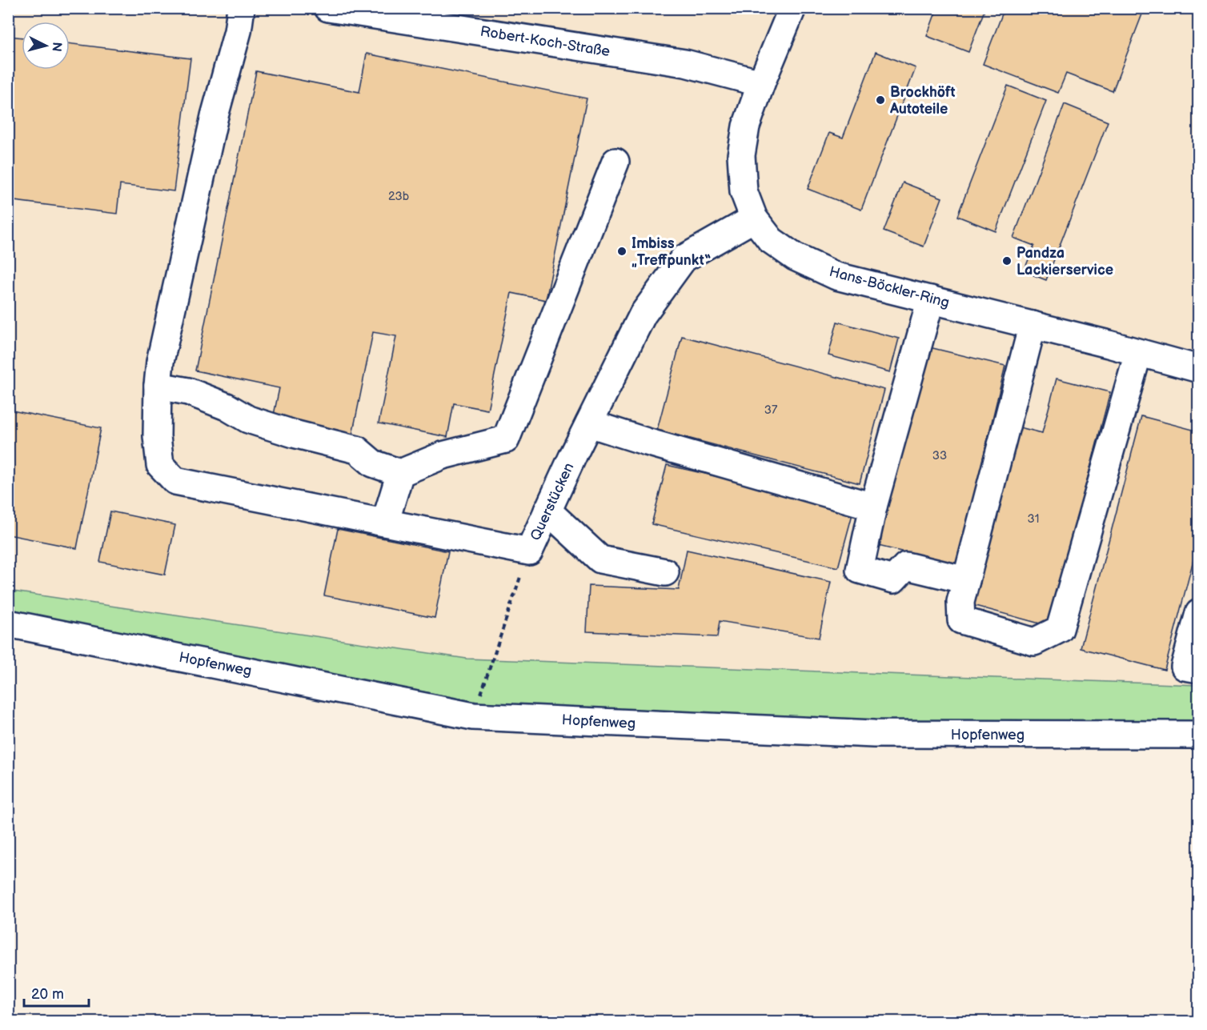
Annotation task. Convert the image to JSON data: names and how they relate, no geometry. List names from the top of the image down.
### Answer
{
  "streets": {
    "street": [
      "Robert-Koch-Straße",
      "Hans-Böckler-Ring",
      "Querstücken",
      "Hopfenweg"
    ]
  },
  "crossings": [
    ["Robert-Koch-Straße", "Hans-Böckler-Ring"],
    ["Hans-Böckler-Ring", "Querstücken"]
  ],
  "places": ["Brockhöft Autoteile", "Imbiss „Treffpunkt“", "Pandza Lackierservice"],
  "house_numbers": [
    "23b",
    "37",
    "33",
    "31"
  ],
  "scale_bar": "20 m",
  "north": "right"
}
